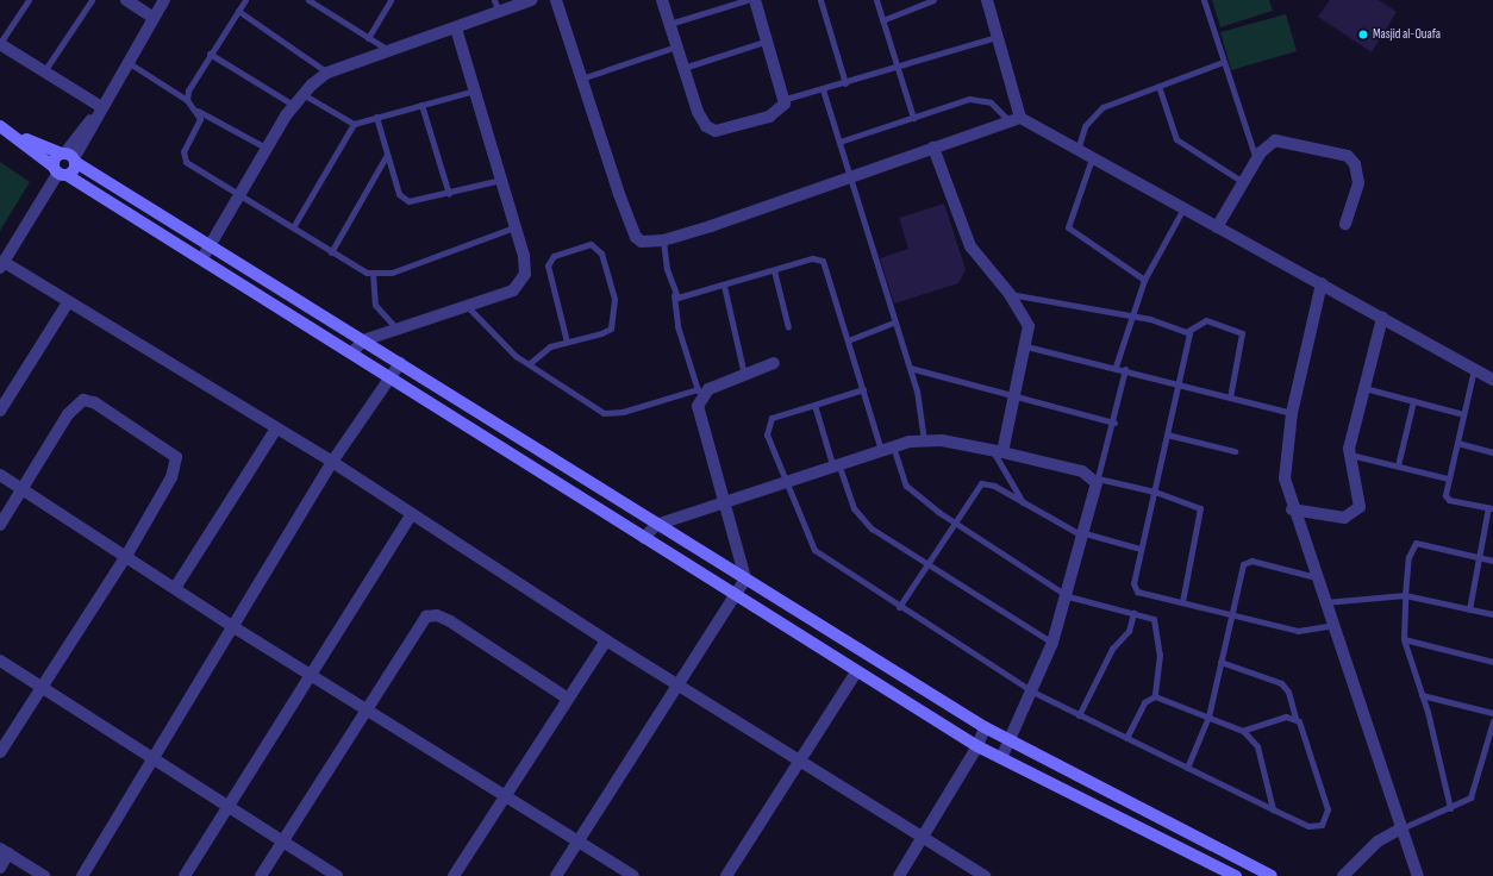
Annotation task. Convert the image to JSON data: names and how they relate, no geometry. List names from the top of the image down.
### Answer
{
  "places": ["Masjid al-Ouafa"]
}
